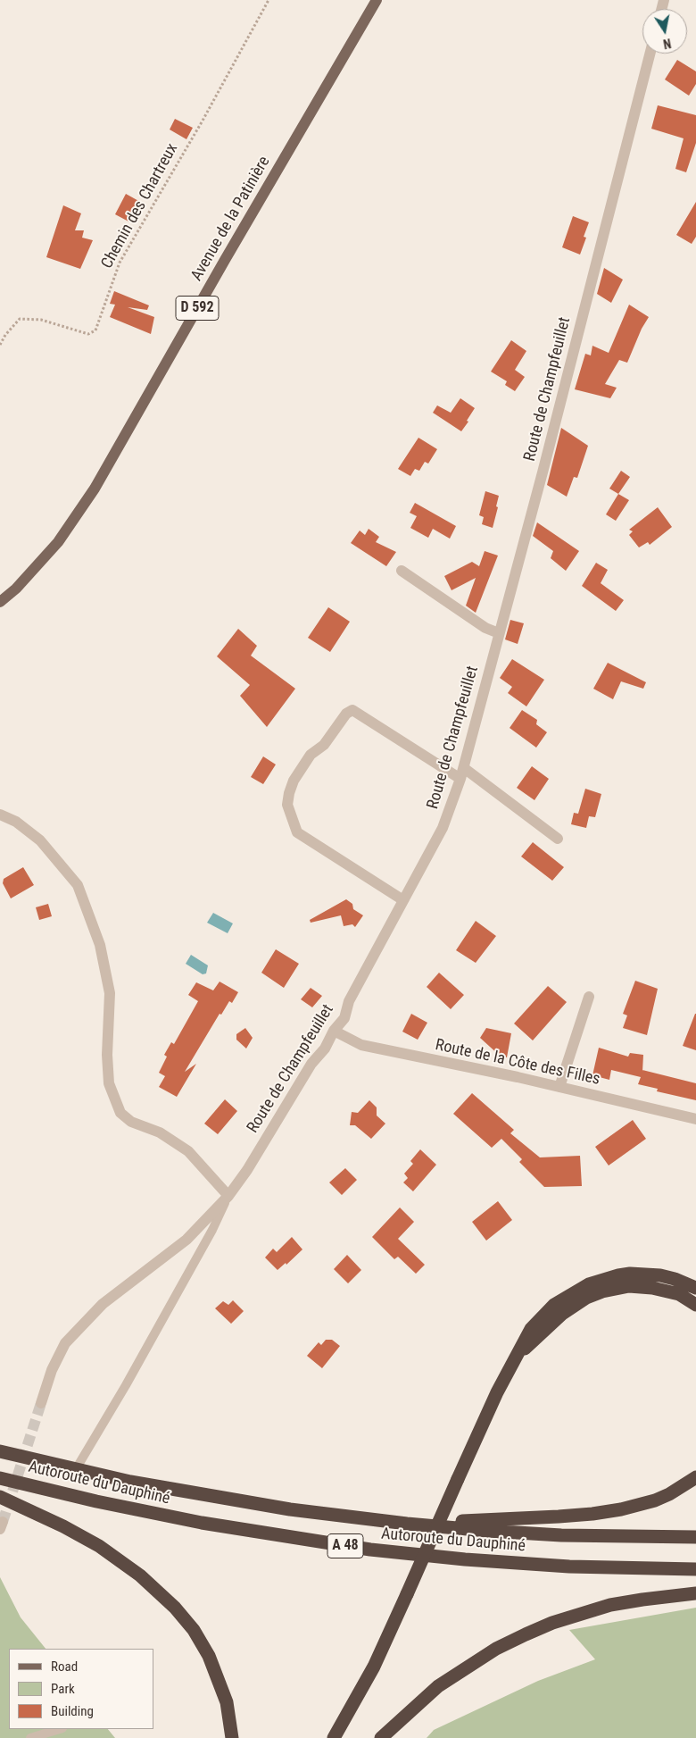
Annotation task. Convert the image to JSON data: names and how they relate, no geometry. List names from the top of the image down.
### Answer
{
  "streets": {
    "highway": ["Autoroute du Dauphiné", "A 48"],
    "main road": ["Avenue de la Patinière", "D 592"],
    "street": ["Route de Champfeuillet", "Route de la Côte des Filles"],
    "path": ["Chemin des Chartreux"]
  },
  "crossings": [
    ["Route de Champfeuillet", "Route de la Côte des Filles"]
  ],
  "legend": ["Road", "Park", "Building"],
  "north": "bottom"
}
